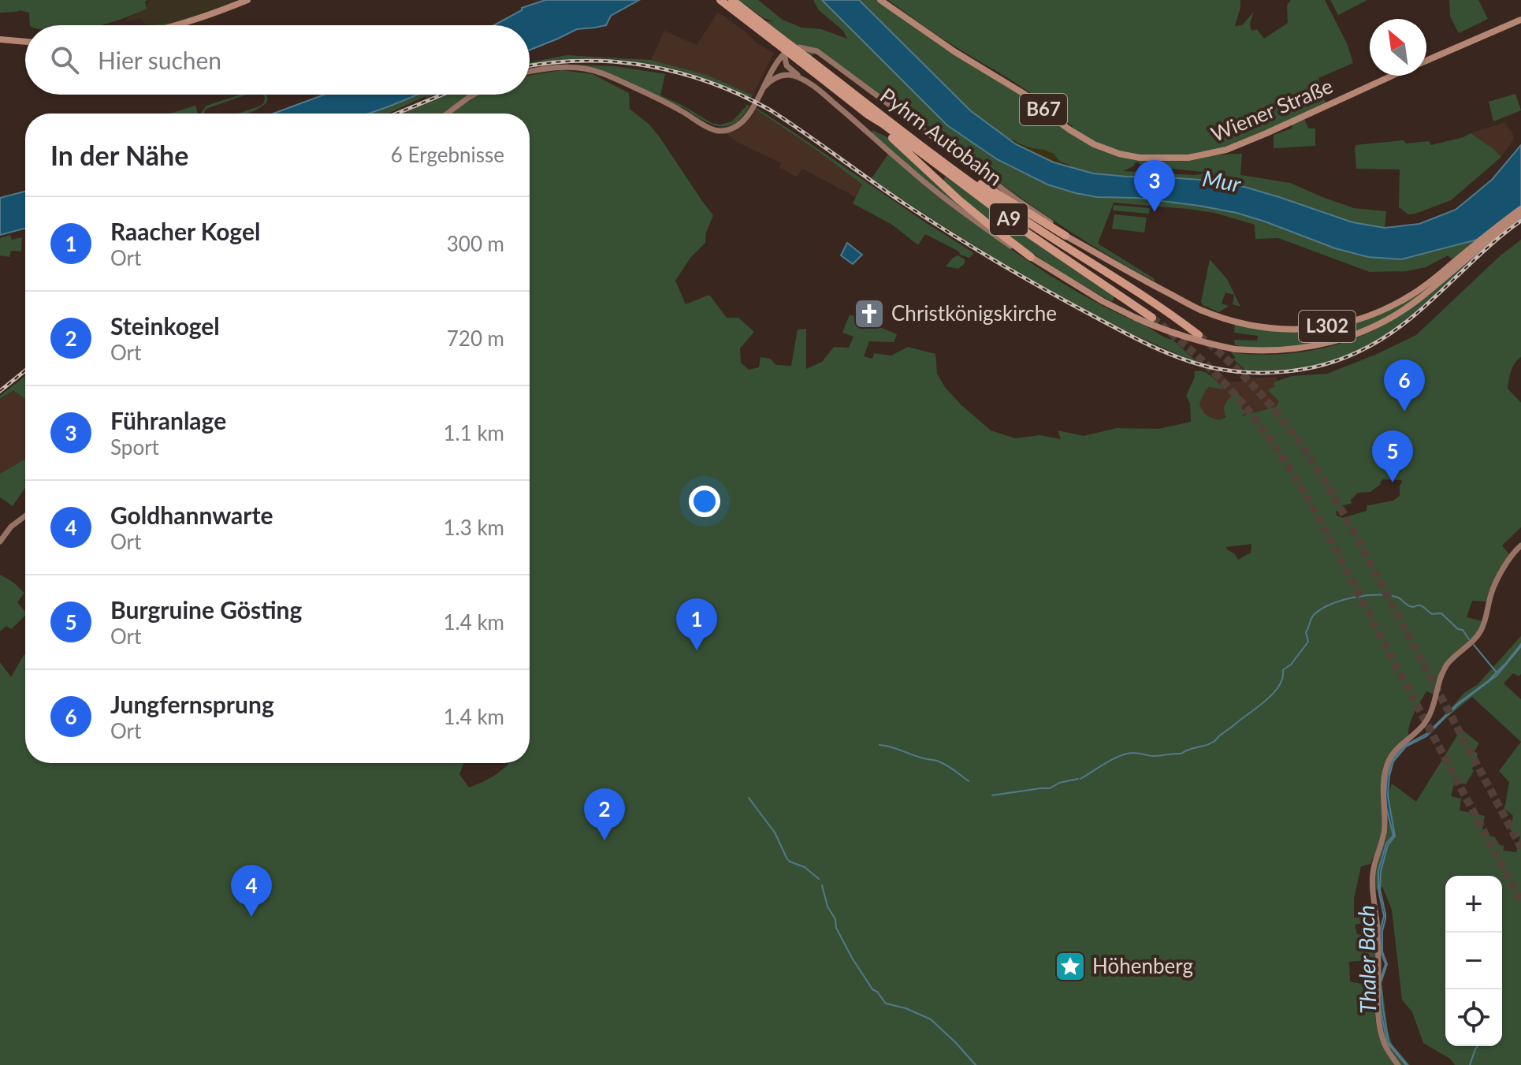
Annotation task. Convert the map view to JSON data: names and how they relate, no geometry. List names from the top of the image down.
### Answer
{
  "streets": {
    "highway": ["Pyhrn Autobahn", "A9"],
    "main road": ["B67", "Wiener Straße", "L302"]
  },
  "water": ["Mur", "Thaler Bach"],
  "places": {
    "church": ["Christkönigskirche"],
    "place": ["Höhenberg"]
  },
  "north": "top left",
  "page": {
    "search": "Hier suchen",
    "heading": ["In der Nähe", "6 Ergebnisse"],
    "pins": [
      "3",
      "6",
      "5",
      "1",
      "2",
      "4"
    ],
    "list": [
      {
        "mark": "1",
        "name": "Raacher Kogel",
        "note": "Ort",
        "value": "300 m"
      },
      {
        "mark": "2",
        "name": "Steinkogel",
        "note": "Ort",
        "value": "720 m"
      },
      {
        "mark": "3",
        "name": "Führanlage",
        "note": "Sport",
        "value": "1.1 km"
      },
      {
        "mark": "4",
        "name": "Goldhannwarte",
        "note": "Ort",
        "value": "1.3 km"
      },
      {
        "mark": "5",
        "name": "Burgruine Gösting",
        "note": "Ort",
        "value": "1.4 km"
      },
      {
        "mark": "6",
        "name": "Jungfernsprung",
        "note": "Ort",
        "value": "1.4 km"
      }
    ],
    "map_buttons": ["+", "−"]
  }
}
